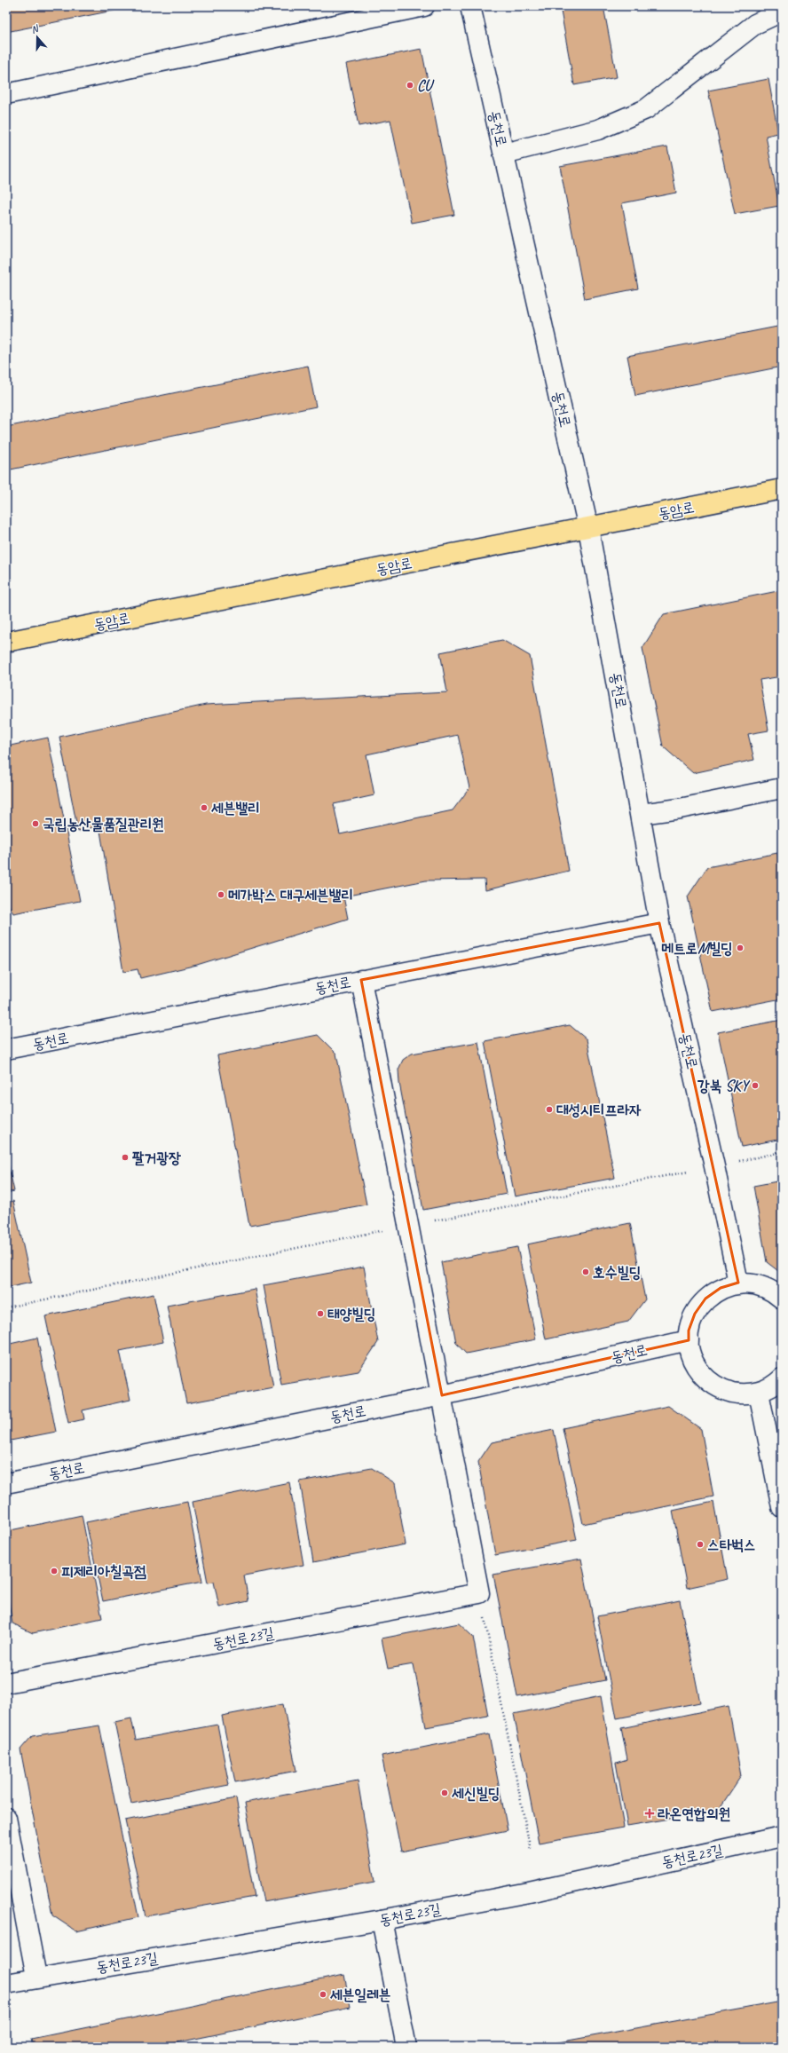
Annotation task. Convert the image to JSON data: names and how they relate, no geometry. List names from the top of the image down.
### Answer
{
  "streets": {
    "main road": ["동암로"],
    "street": ["동천로", "동천로23길"]
  },
  "crossings": [
    ["동천로", "동암로"]
  ],
  "places": {
    "other": [
      "CU",
      "세븐밸리",
      "국립농산물품질관리원",
      "메가박스 대구세븐밸리",
      "메트로M빌딩",
      "강북 SKY",
      "대성시티프라자",
      "팔거광장",
      "호수빌딩",
      "태양빌딩",
      "스타벅스",
      "피제리아칠곡점",
      "세신빌딩",
      "세븐일레븐"
    ],
    "health": ["라온연합의원"]
  },
  "north": "top"
}
